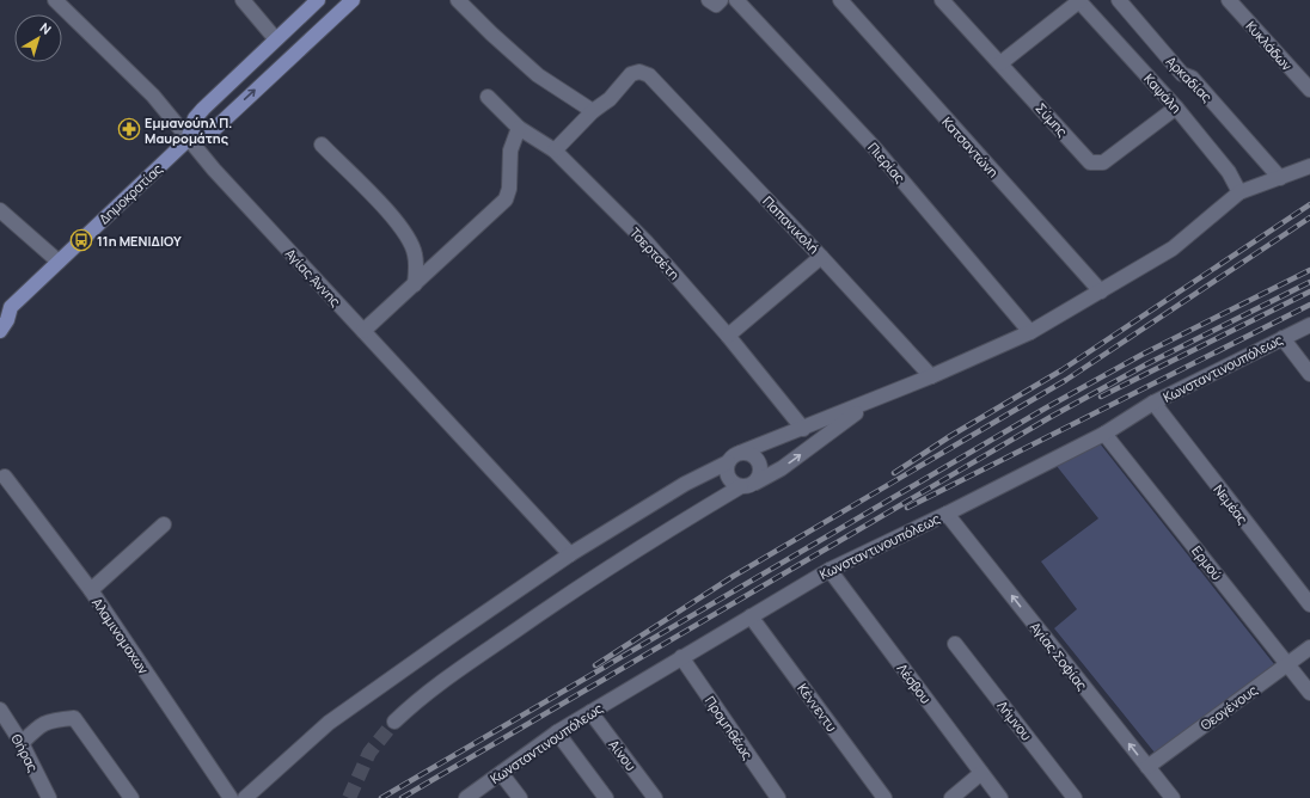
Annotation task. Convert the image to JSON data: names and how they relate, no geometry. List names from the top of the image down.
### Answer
{
  "streets": {
    "main road": ["Δημοκρατίας"],
    "street": [
      "Κυκλάδων",
      "Αρκαδίας",
      "Καψάλη",
      "Σύμης",
      "Κατσαντώνη",
      "Πιερίας",
      "Παπανικολή",
      "Τσερτσέτη",
      "Αγίας Άννης",
      "Κωνσταντινουπόλεως",
      "Νεμέας",
      "Ερμού",
      "Αλαμινομαχων",
      "Αγίας Σοφίας",
      "Λέσβου",
      "Κέννεντυ",
      "Θεογένους",
      "Λήμνου",
      "Προμηθέως",
      "Θήρας",
      "Αίνου"
    ]
  },
  "crossings": [
    ["Καψάλη", "Σύμης"],
    ["Δημοκρατίας", "Αγίας Άννης"],
    ["Κωνσταντινουπόλεως", "Νεμέας"],
    ["Κωνσταντινουπόλεως", "Ερμού"],
    ["Κωνσταντινουπόλεως", "Αγίας Σοφίας"],
    ["Κωνσταντινουπόλεως", "Λέσβου"],
    ["Κωνσταντινουπόλεως", "Κέννεντυ"],
    ["Κωνσταντινουπόλεως", "Προμηθέως"],
    ["Κωνσταντινουπόλεως", "Αίνου"],
    ["Ερμού", "Θεογένους"],
    ["Αγίας Σοφίας", "Θεογένους"]
  ],
  "one_way": ["Αγίας Σοφίας"],
  "places": {
    "pharmacy": ["Εμμανούηλ Π. Μαυρομάτης"],
    "bus stop": ["11η ΜΕΝΙΔΙΟΥ"]
  },
  "north": "top right"
}
